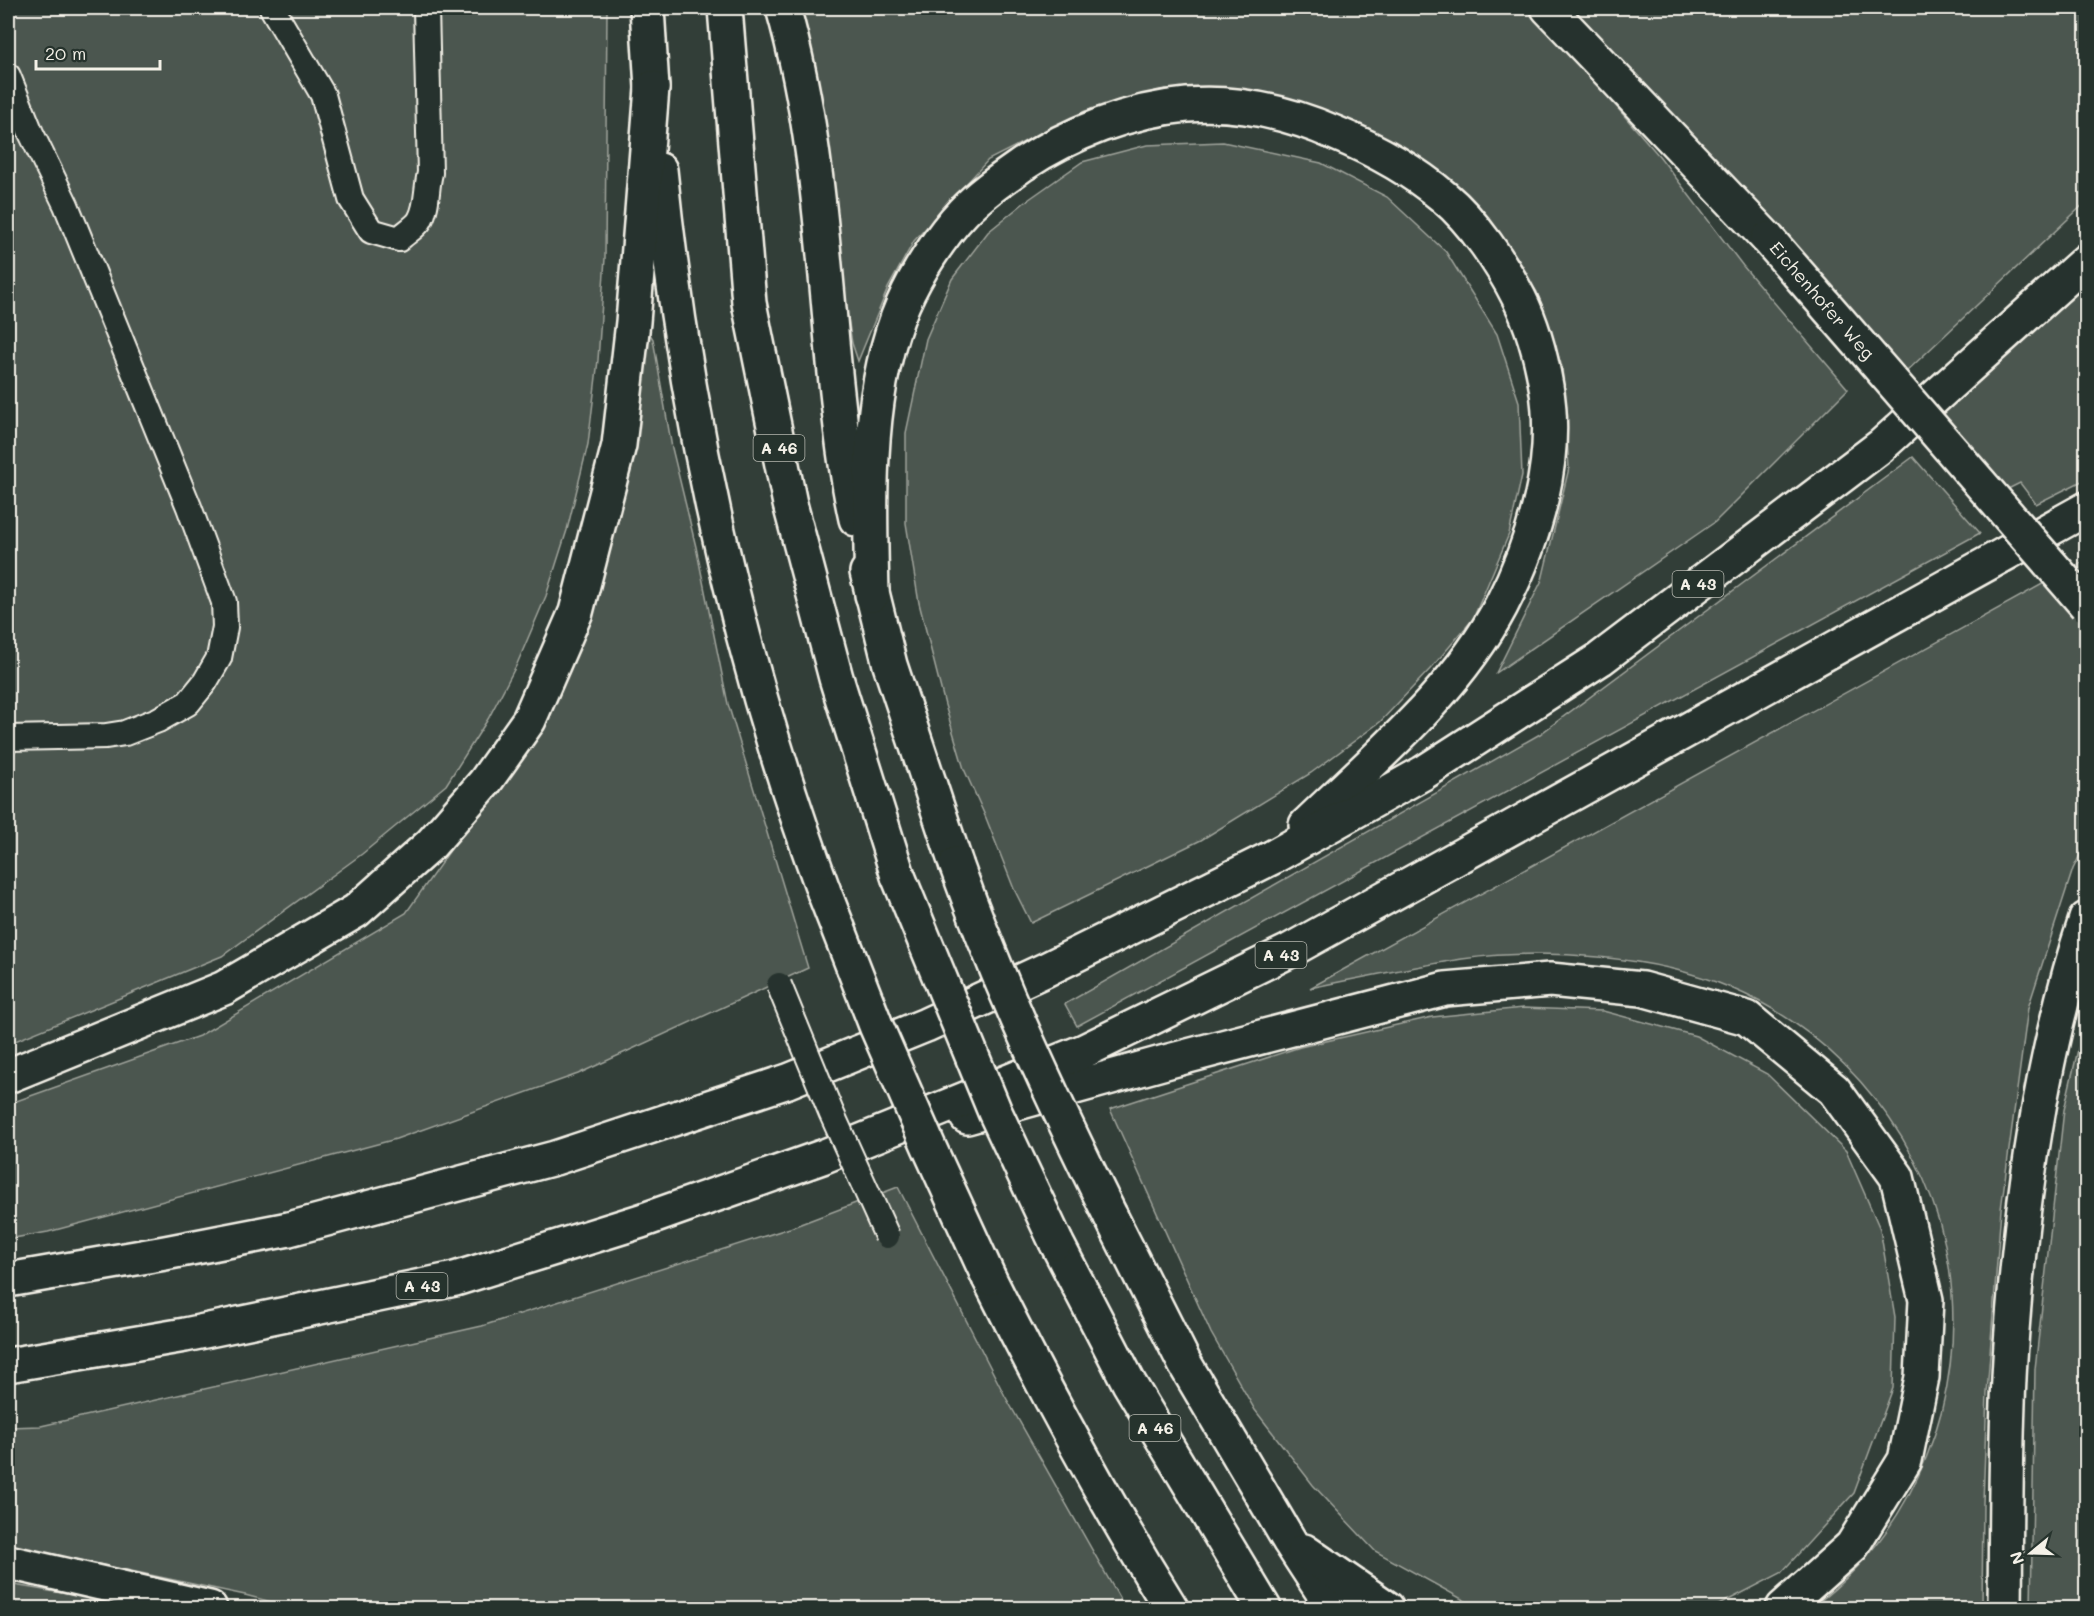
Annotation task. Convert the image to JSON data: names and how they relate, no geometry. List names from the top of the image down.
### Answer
{
  "streets": {
    "main road": ["Eichenhofer Weg", "A 46", "A 43"]
  },
  "scale_bar": "20 m",
  "north": "left"
}
